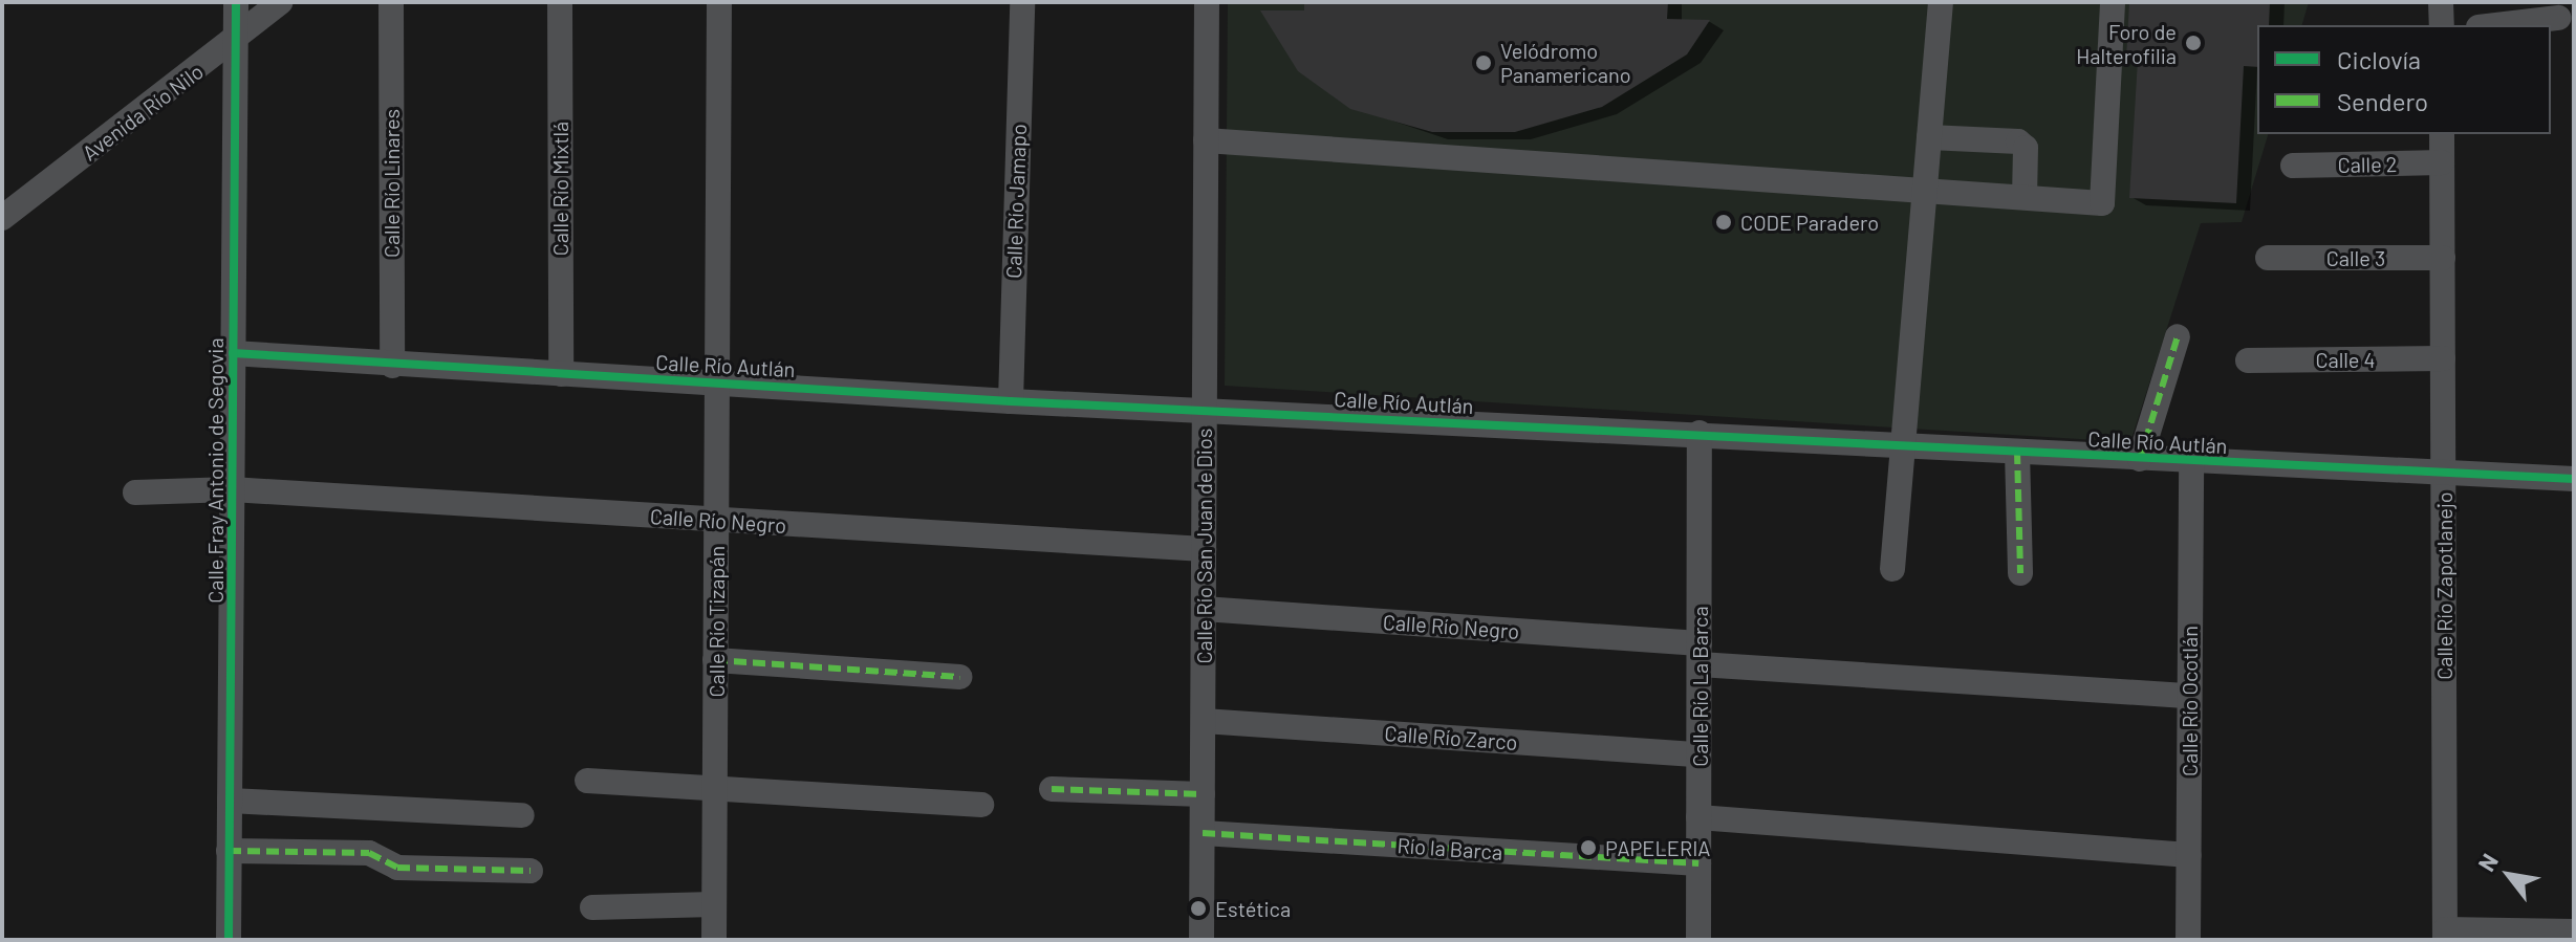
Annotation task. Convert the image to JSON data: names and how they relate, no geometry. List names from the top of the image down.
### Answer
{
  "streets": {
    "street": [
      "Avenida Río Nilo",
      "Calle 2",
      "Calle Río Linares",
      "Calle Río Mixtlá",
      "Calle Río Jamapo",
      "Calle 3",
      "Calle 4",
      "Calle Río Autlán",
      "Calle Fray Antonio de Segovia",
      "Calle Río Negro",
      "Calle Río San Juan de Dios",
      "Calle Río Zapotlanejo",
      "Calle Río Tizapán",
      "Calle Río La Barca",
      "Calle Río Ocotlán",
      "Calle Río Zarco",
      "Río la Barca"
    ]
  },
  "crossings": [
    ["Avenida Río Nilo", "Calle Fray Antonio de Segovia"],
    ["Calle 2", "Calle Río Zapotlanejo"],
    ["Calle Río Linares", "Calle Río Autlán"],
    ["Calle Río Mixtlá", "Calle Río Autlán"],
    ["Calle Río Jamapo", "Calle Río Autlán"],
    ["Calle 3", "Calle Río Zapotlanejo"],
    ["Calle 4", "Calle Río Zapotlanejo"],
    ["Calle Río Autlán", "Calle Fray Antonio de Segovia"],
    ["Calle Río Autlán", "Calle Río San Juan de Dios"],
    ["Calle Río Autlán", "Calle Río Zapotlanejo"],
    ["Calle Río Autlán", "Calle Río Tizapán"],
    ["Calle Río Autlán", "Calle Río La Barca"],
    ["Calle Río Autlán", "Calle Río Ocotlán"],
    ["Calle Fray Antonio de Segovia", "Calle Río Negro"],
    ["Calle Río Negro", "Calle Río San Juan de Dios"],
    ["Calle Río Negro", "Calle Río Tizapán"],
    ["Calle Río Negro", "Calle Río La Barca"],
    ["Calle Río Negro", "Calle Río Ocotlán"],
    ["Calle Río San Juan de Dios", "Calle Río Zarco"],
    ["Calle Río San Juan de Dios", "Río la Barca"],
    ["Calle Río La Barca", "Calle Río Zarco"],
    ["Calle Río La Barca", "Río la Barca"]
  ],
  "places": [
    "Foro de Halterofilia",
    "Velódromo Panamericano",
    "CODE Paradero",
    "PAPELERIA",
    "Estética"
  ],
  "legend": ["Ciclovía", "Sendero"],
  "north": "top left"
}
